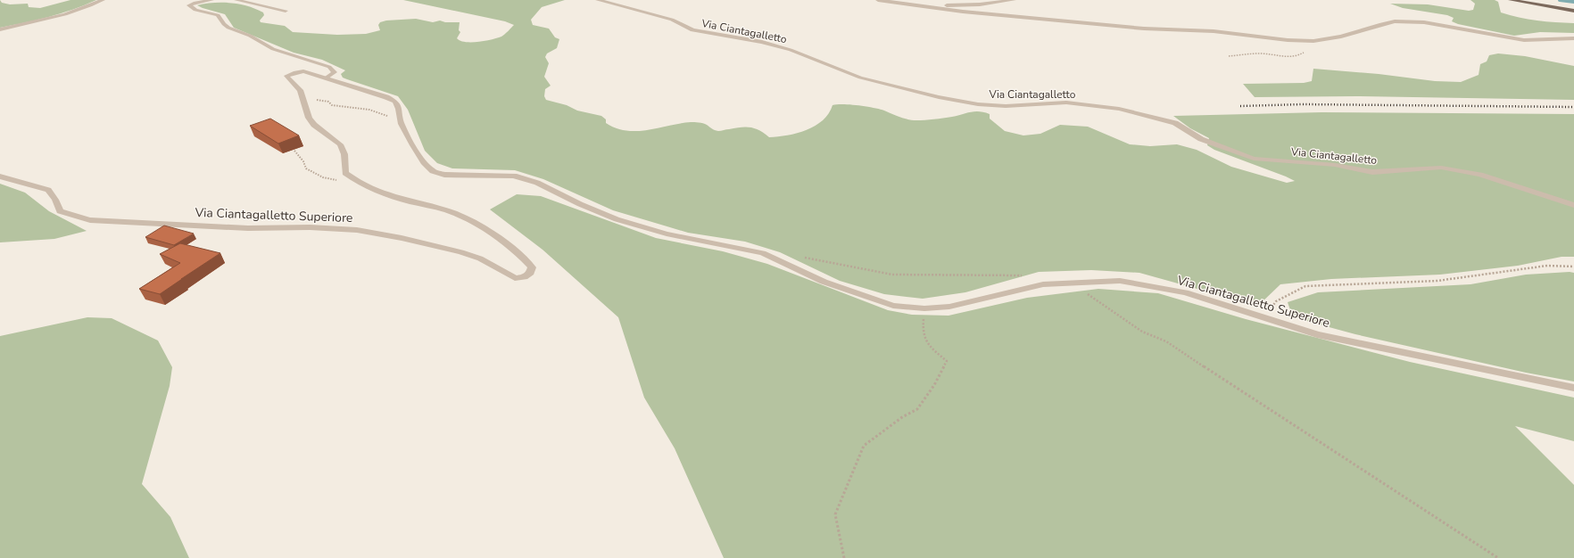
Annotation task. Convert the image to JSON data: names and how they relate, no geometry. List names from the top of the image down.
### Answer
{
  "streets": {
    "street": ["Via Ciantagalletto", "Via Ciantagalletto Superiore"]
  }
}
